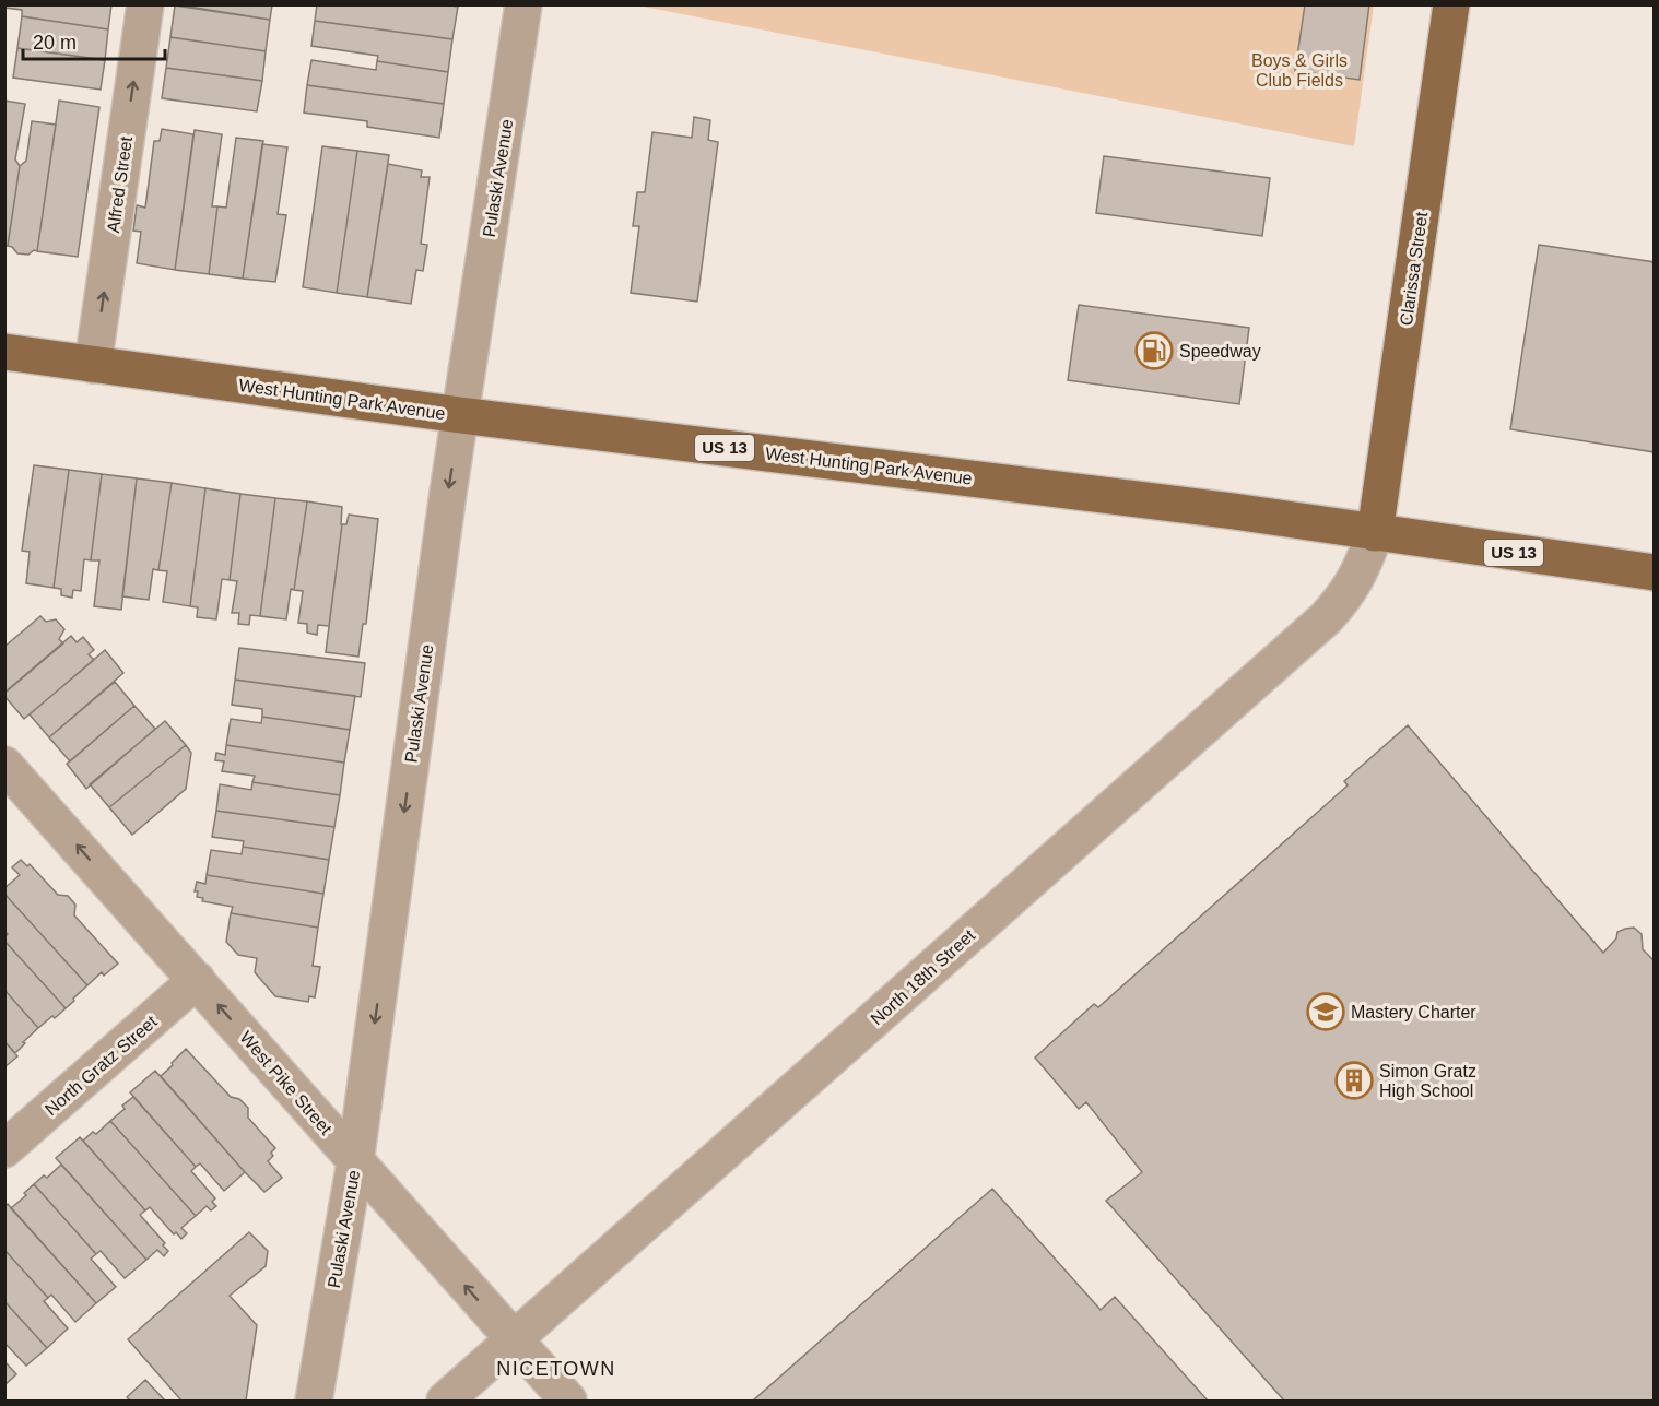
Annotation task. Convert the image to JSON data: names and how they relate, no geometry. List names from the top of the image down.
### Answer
{
  "streets": {
    "main road": ["Clarissa Street", "West Hunting Park Avenue", "US 13"],
    "street": [
      "Pulaski Avenue",
      "Alfred Street",
      "North 18th Street",
      "North Gratz Street",
      "West Pike Street"
    ]
  },
  "crossings": [
    ["Pulaski Avenue", "West Hunting Park Avenue"],
    ["Pulaski Avenue", "West Pike Street"],
    ["Alfred Street", "West Hunting Park Avenue"],
    ["Clarissa Street", "West Hunting Park Avenue"],
    ["Clarissa Street", "North 18th Street"],
    ["West Hunting Park Avenue", "North 18th Street"],
    ["North 18th Street", "West Pike Street"],
    ["North Gratz Street", "West Pike Street"]
  ],
  "one_way": ["Pulaski Avenue", "Alfred Street", "West Pike Street"],
  "districts": ["NICETOWN"],
  "parks": ["Boys & Girls Club Fields"],
  "places": {
    "fuel station": ["Speedway"],
    "school or university": ["Mastery Charter"],
    "building": ["Simon Gratz High School"]
  },
  "scale_bar": "20 m"
}
